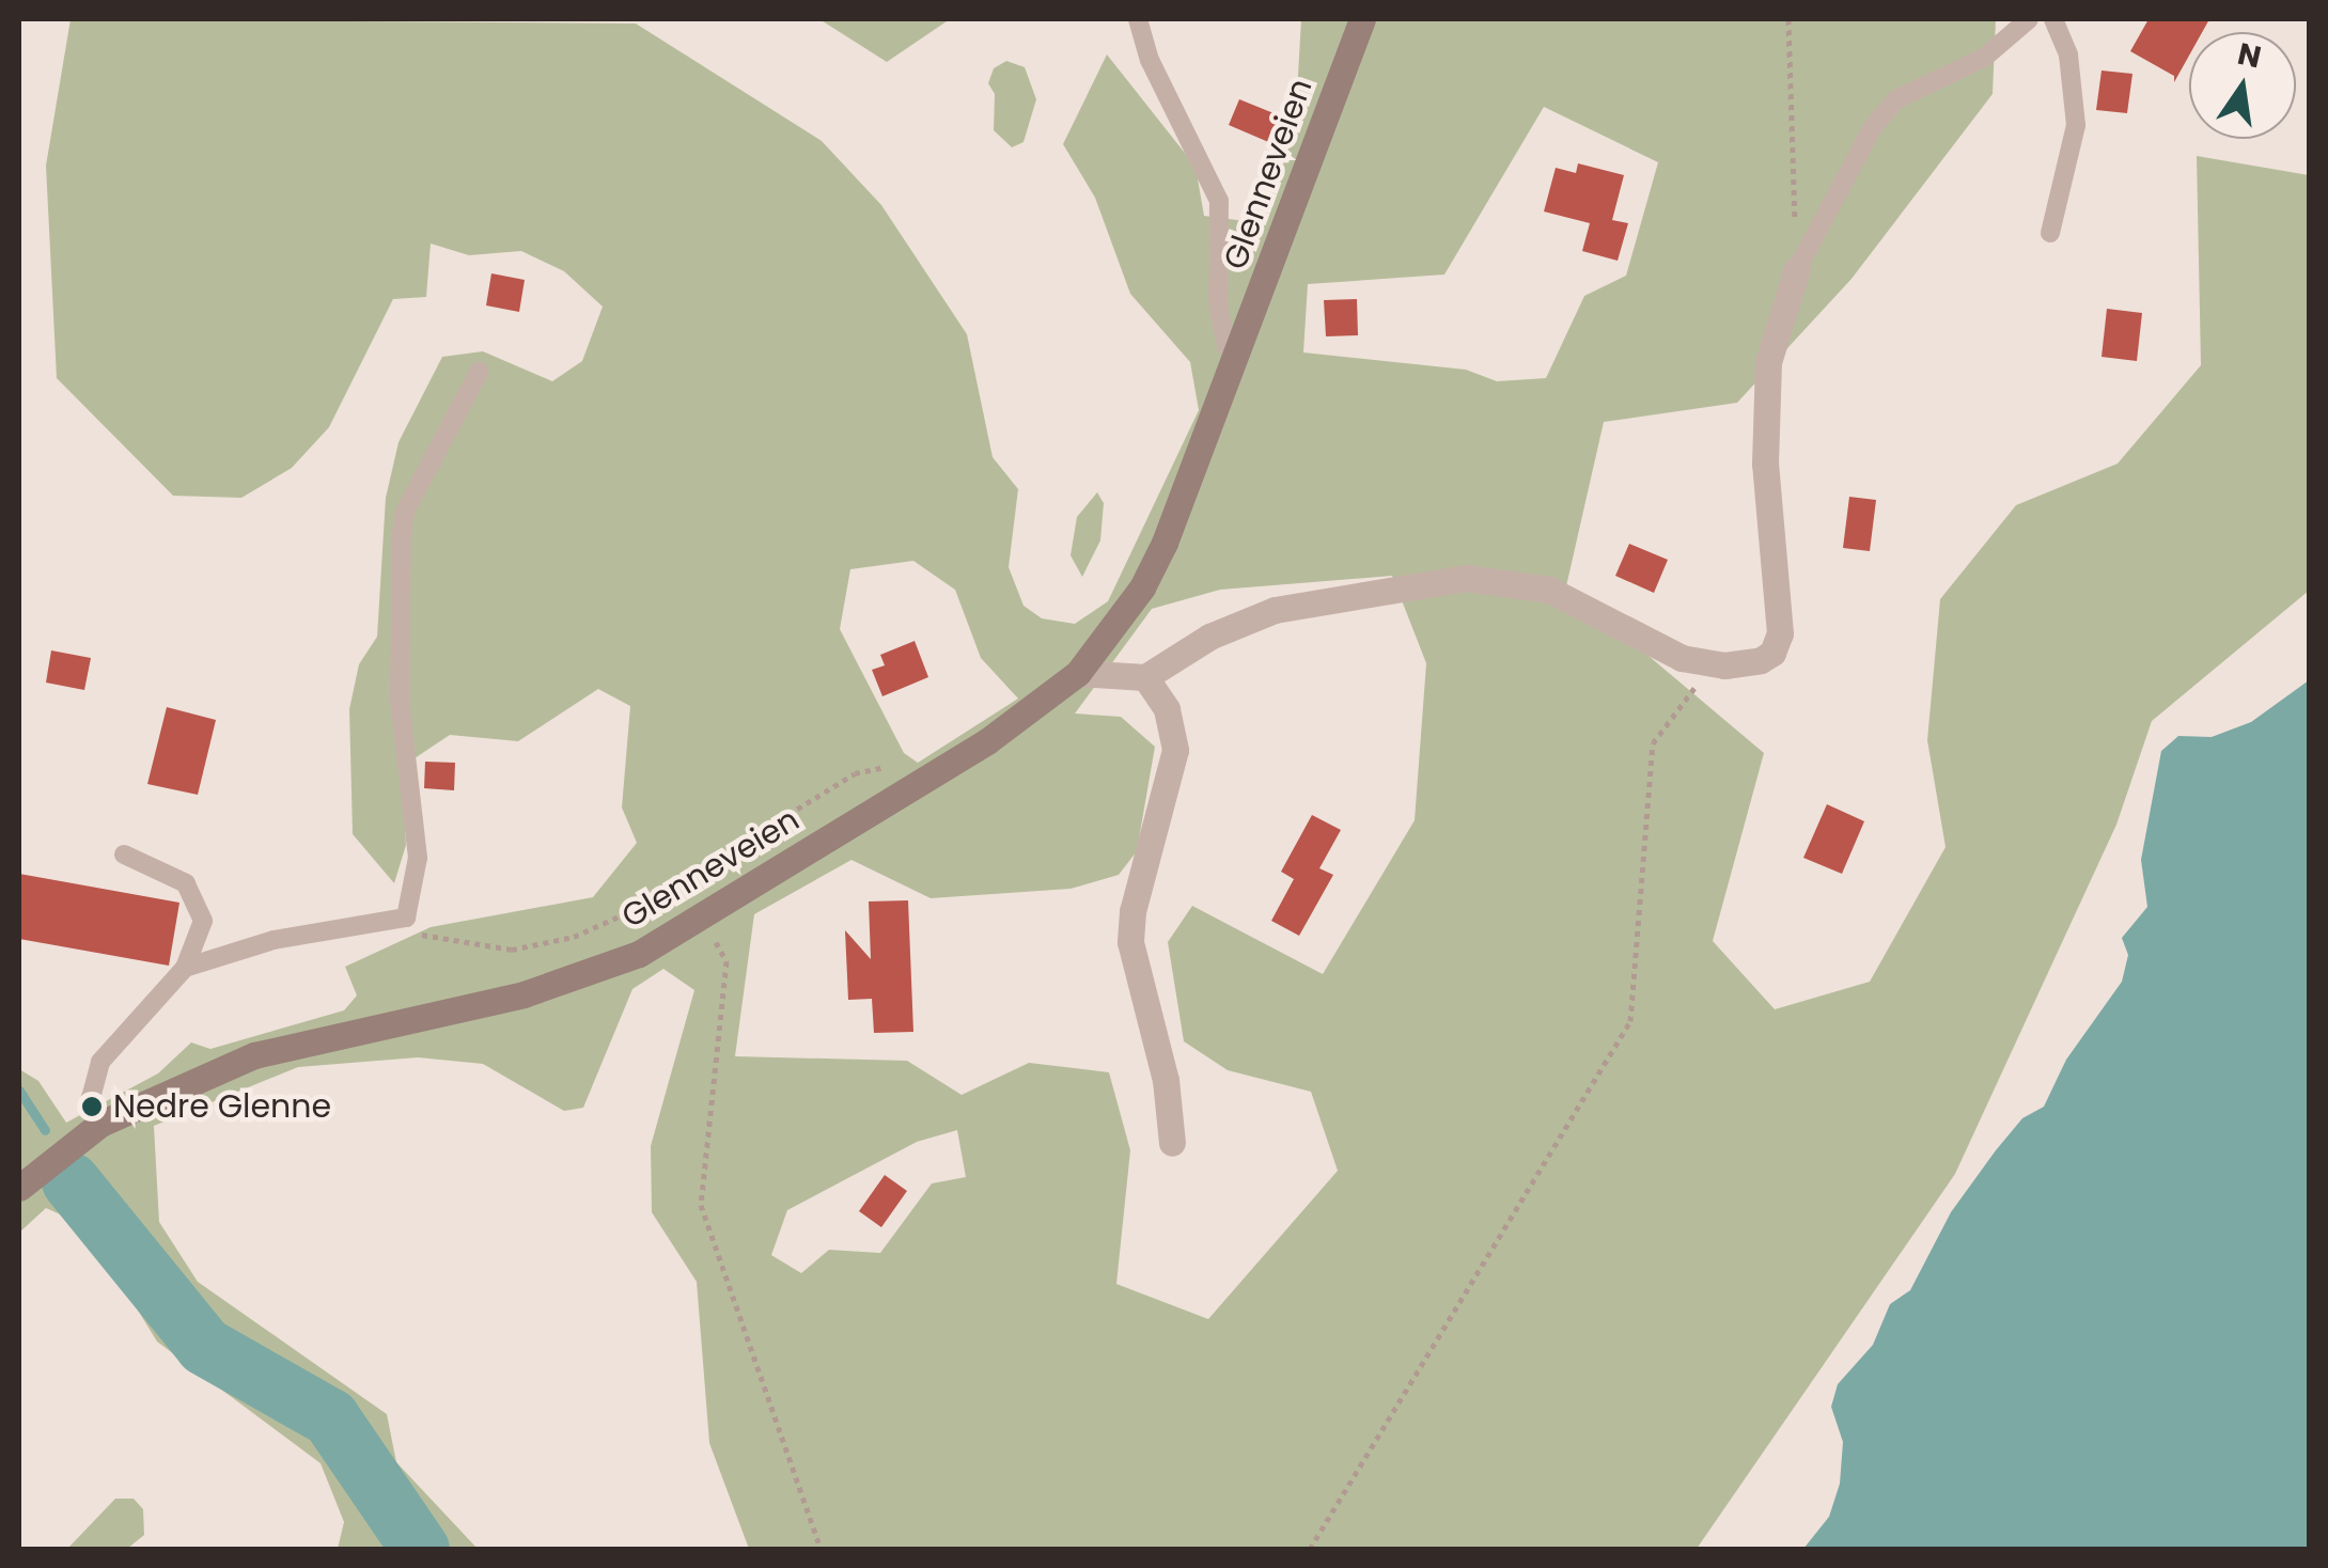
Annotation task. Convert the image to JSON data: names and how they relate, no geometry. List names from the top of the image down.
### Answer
{
  "streets": {
    "main road": ["Glenneveien"]
  },
  "places": ["Nedre Glenne"],
  "north": "top"
}
